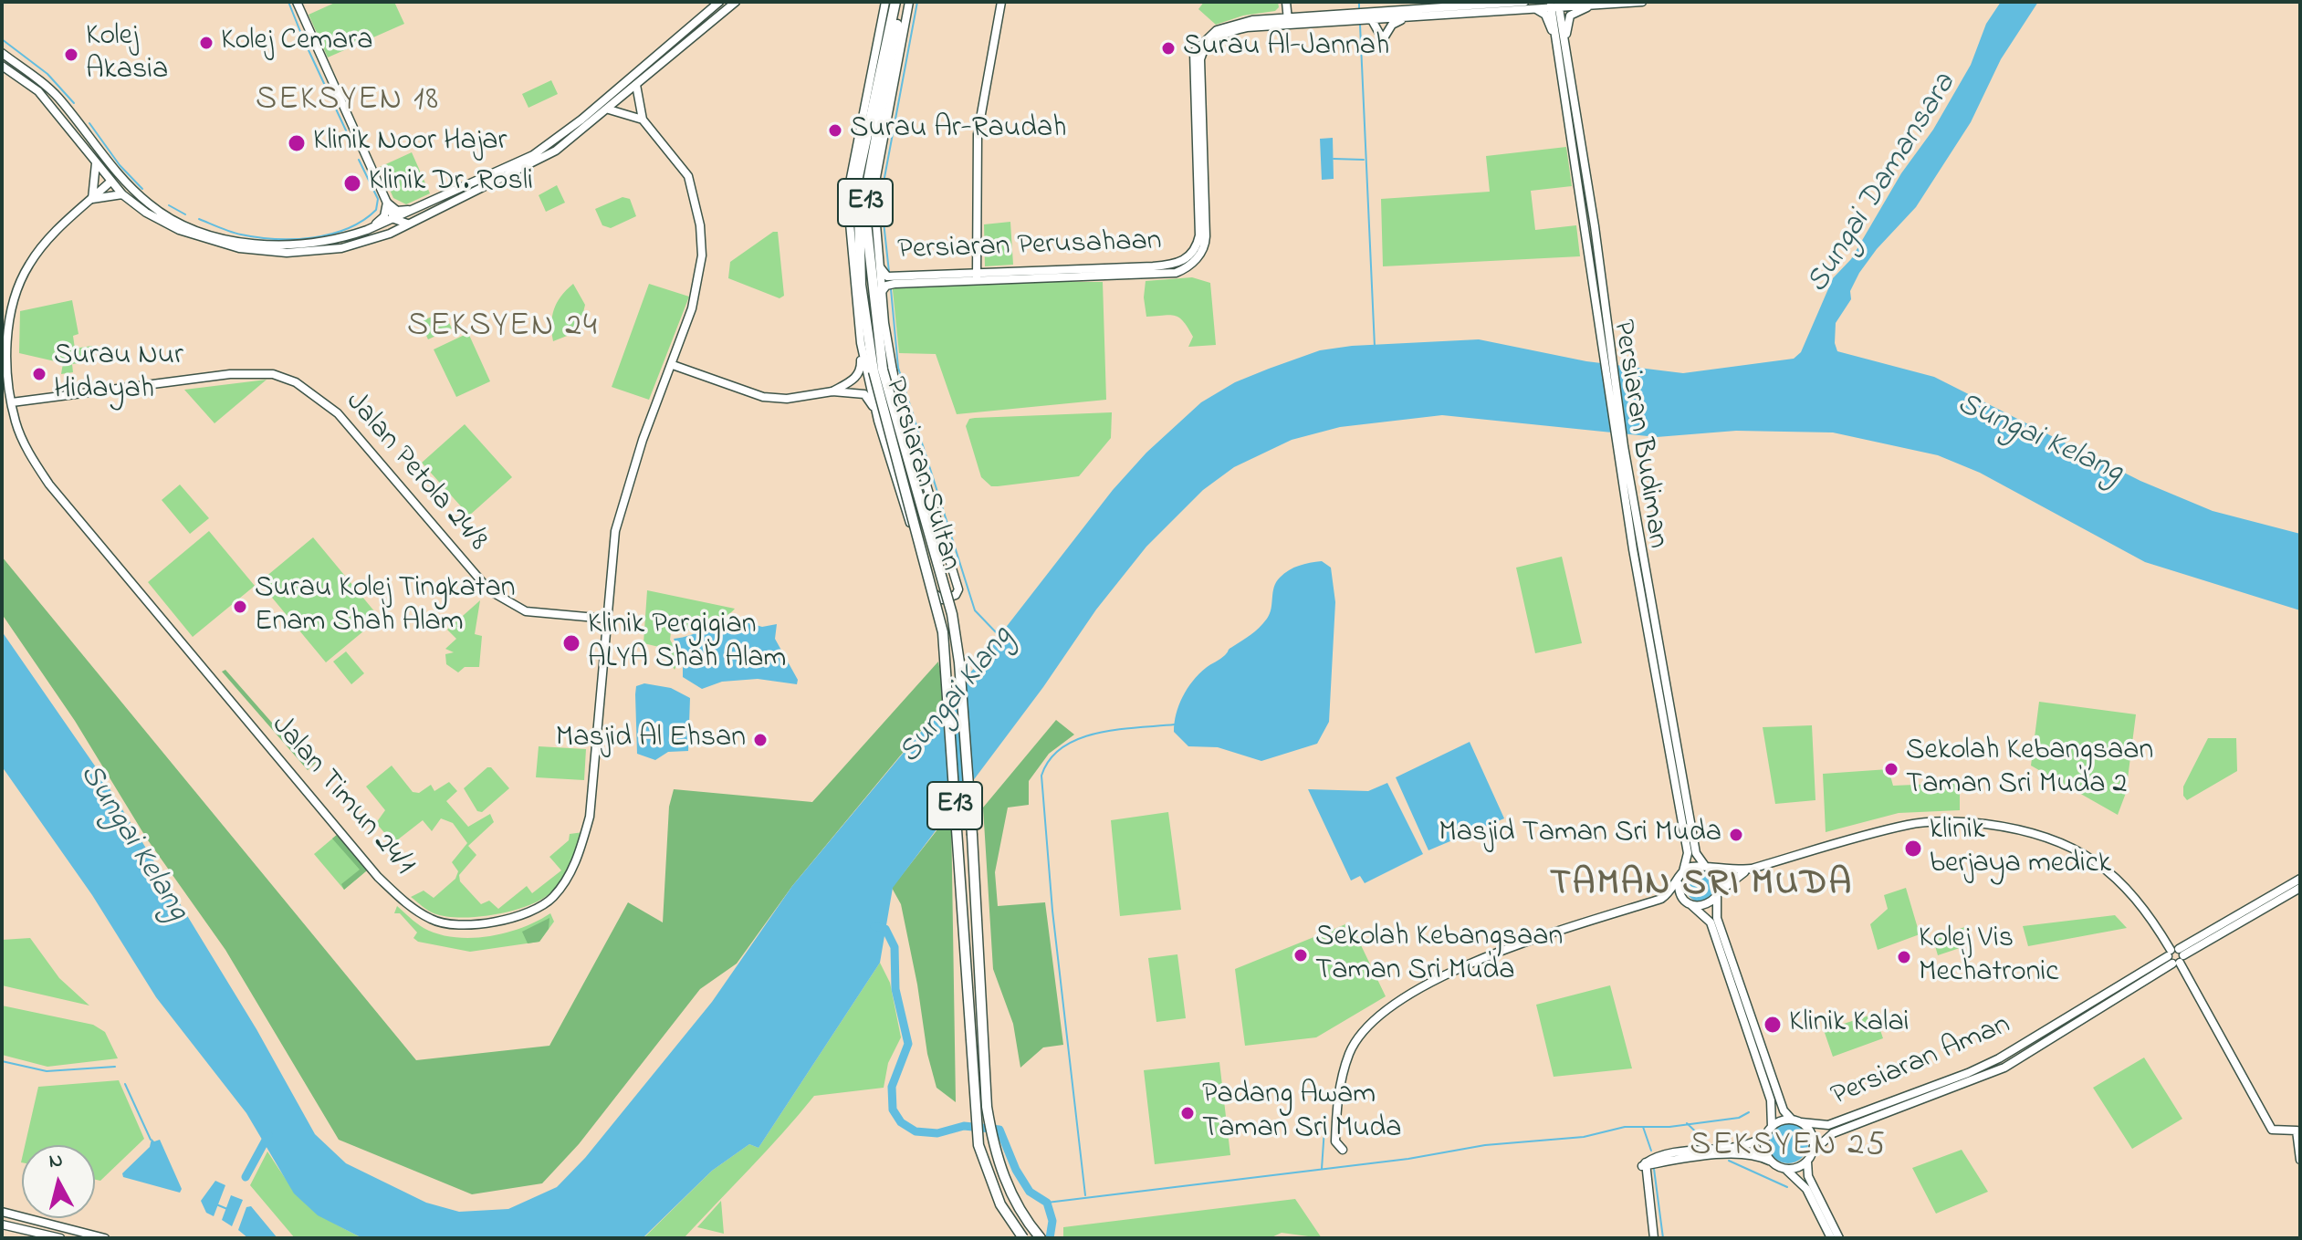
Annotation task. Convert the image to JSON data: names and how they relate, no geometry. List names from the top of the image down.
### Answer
{
  "streets": {
    "highway": ["E13"],
    "main road": [
      "Persiaran Perusahaan",
      "Persiaran Budiman",
      "Jalan Petola 24/8",
      "Persiaran Sultan",
      "Jalan Timun 24/1",
      "Persiaran Aman"
    ]
  },
  "crossings": [
    ["E13", "Persiaran Sultan"],
    ["Persiaran Perusahaan", "Persiaran Budiman"],
    ["Persiaran Perusahaan", "Persiaran Sultan"],
    ["Jalan Petola 24/8", "Jalan Timun 24/1"]
  ],
  "districts": [
    "SEKSYEN 18",
    "SEKSYEN 24",
    "TAMAN SRI MUDA",
    "SEKSYEN 25"
  ],
  "water": ["Sungai Damansara", "Sungai Kelang", "Sungai Klang"],
  "places": [
    "Kolej Cemara",
    "Surau Al-Jannah",
    "Kolej Akasia",
    "Surau Ar-Raudah",
    "Klinik Noor Hajar",
    "Klinik Dr. Rosli",
    "Surau Nur Hidayah",
    "Surau Kolej Tingkatan Enam Shah Alam",
    "Klinik Pergigian ALYA Shah Alam",
    "Masjid Al Ehsan",
    "Sekolah Kebangsaan Taman Sri Muda 2",
    "Masjid Taman Sri Muda",
    "klinik berjaya medick",
    "Sekolah Kebangsaan Taman Sri Muda",
    "Kolej Vis Mechatronic",
    "Klinik Kalai",
    "Padang Awam Taman Sri Muda"
  ],
  "north": "top"
}
